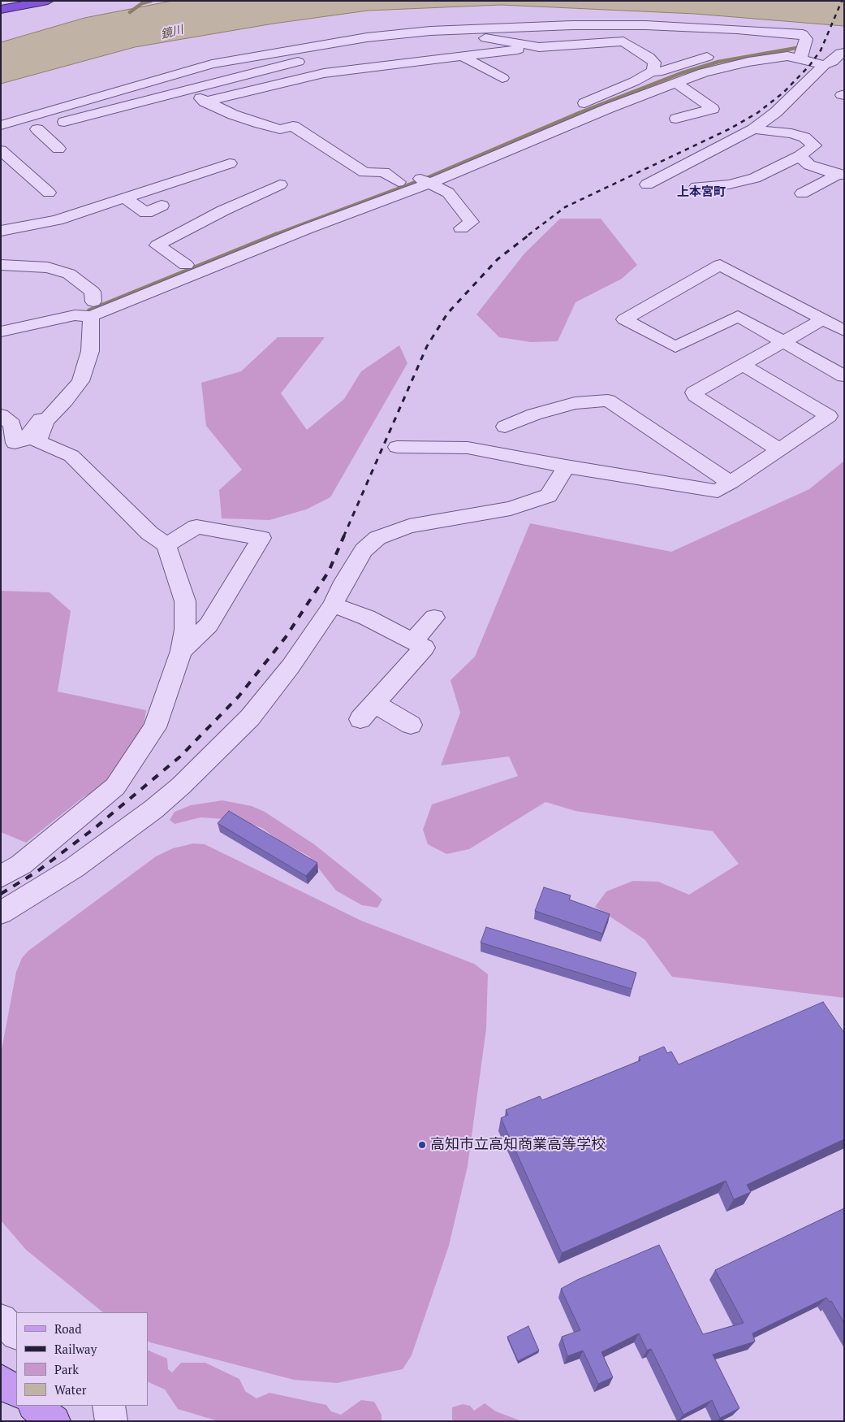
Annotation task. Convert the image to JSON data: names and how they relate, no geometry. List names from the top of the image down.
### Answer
{
  "districts": ["上本宮町"],
  "water": ["鏡川"],
  "places": ["高知市立高知商業高等学校"],
  "legend": [
    "Road",
    "Railway",
    "Park",
    "Water"
  ]
}
